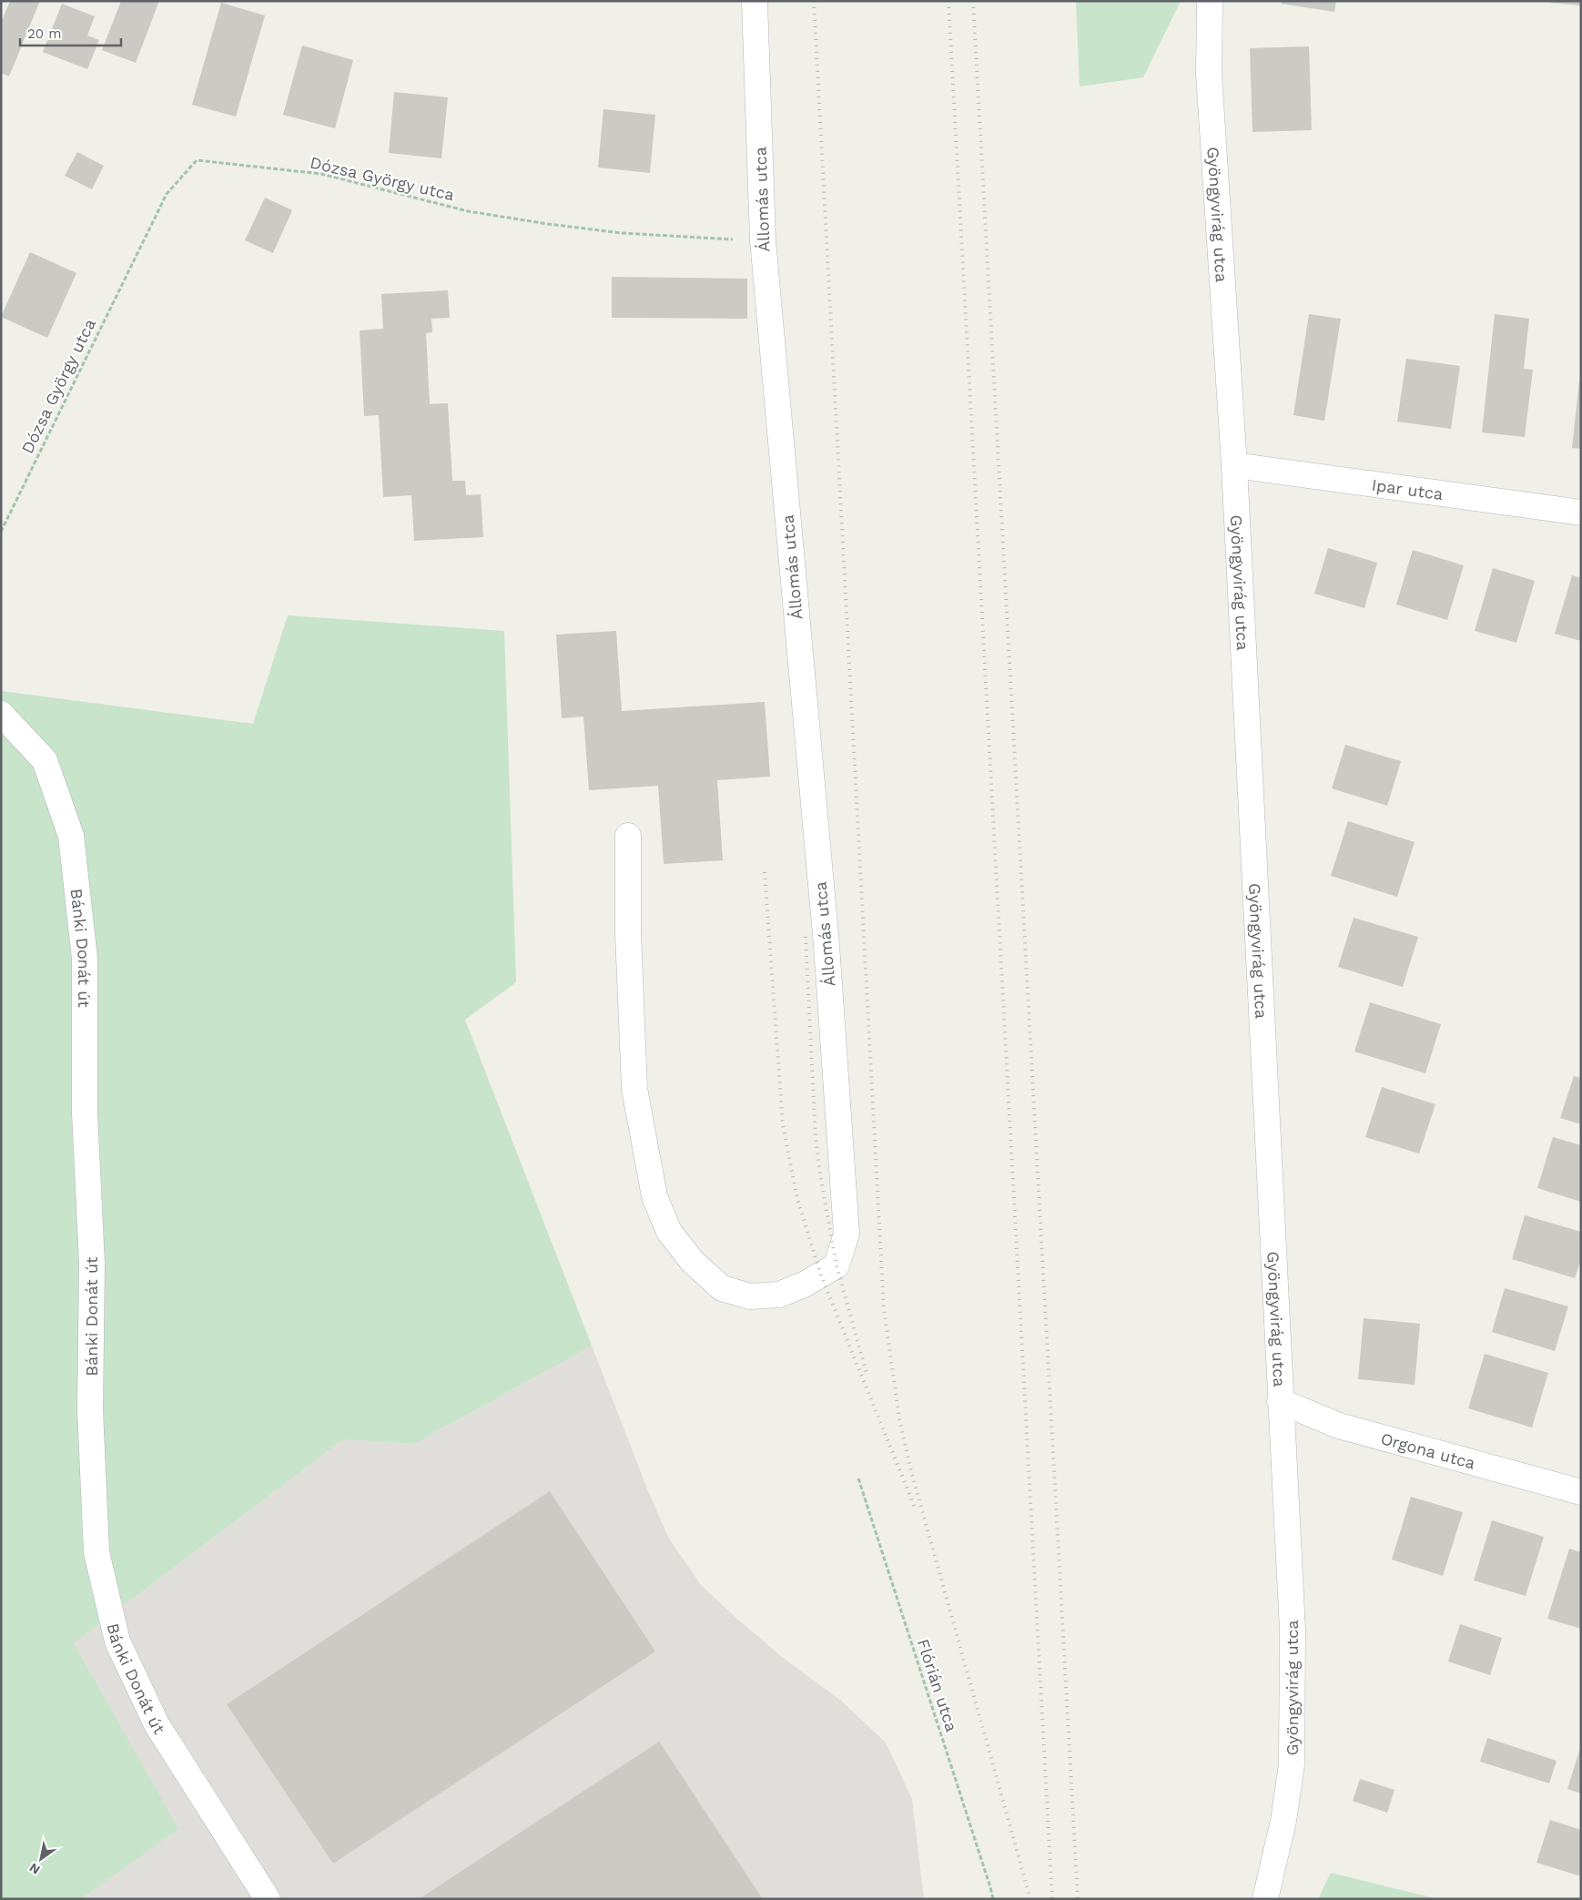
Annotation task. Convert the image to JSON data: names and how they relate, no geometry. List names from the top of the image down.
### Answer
{
  "streets": {
    "street": [
      "Állomás utca",
      "Gyöngyvirág utca",
      "Ipar utca",
      "Bánki Donát út",
      "Orgona utca"
    ],
    "path": ["Dózsa György utca", "Flórián utca"]
  },
  "crossings": [
    ["Dózsa György utca", "Állomás utca"],
    ["Gyöngyvirág utca", "Ipar utca"],
    ["Gyöngyvirág utca", "Orgona utca"]
  ],
  "scale_bar": "20 m",
  "north": "bottom left"
}
